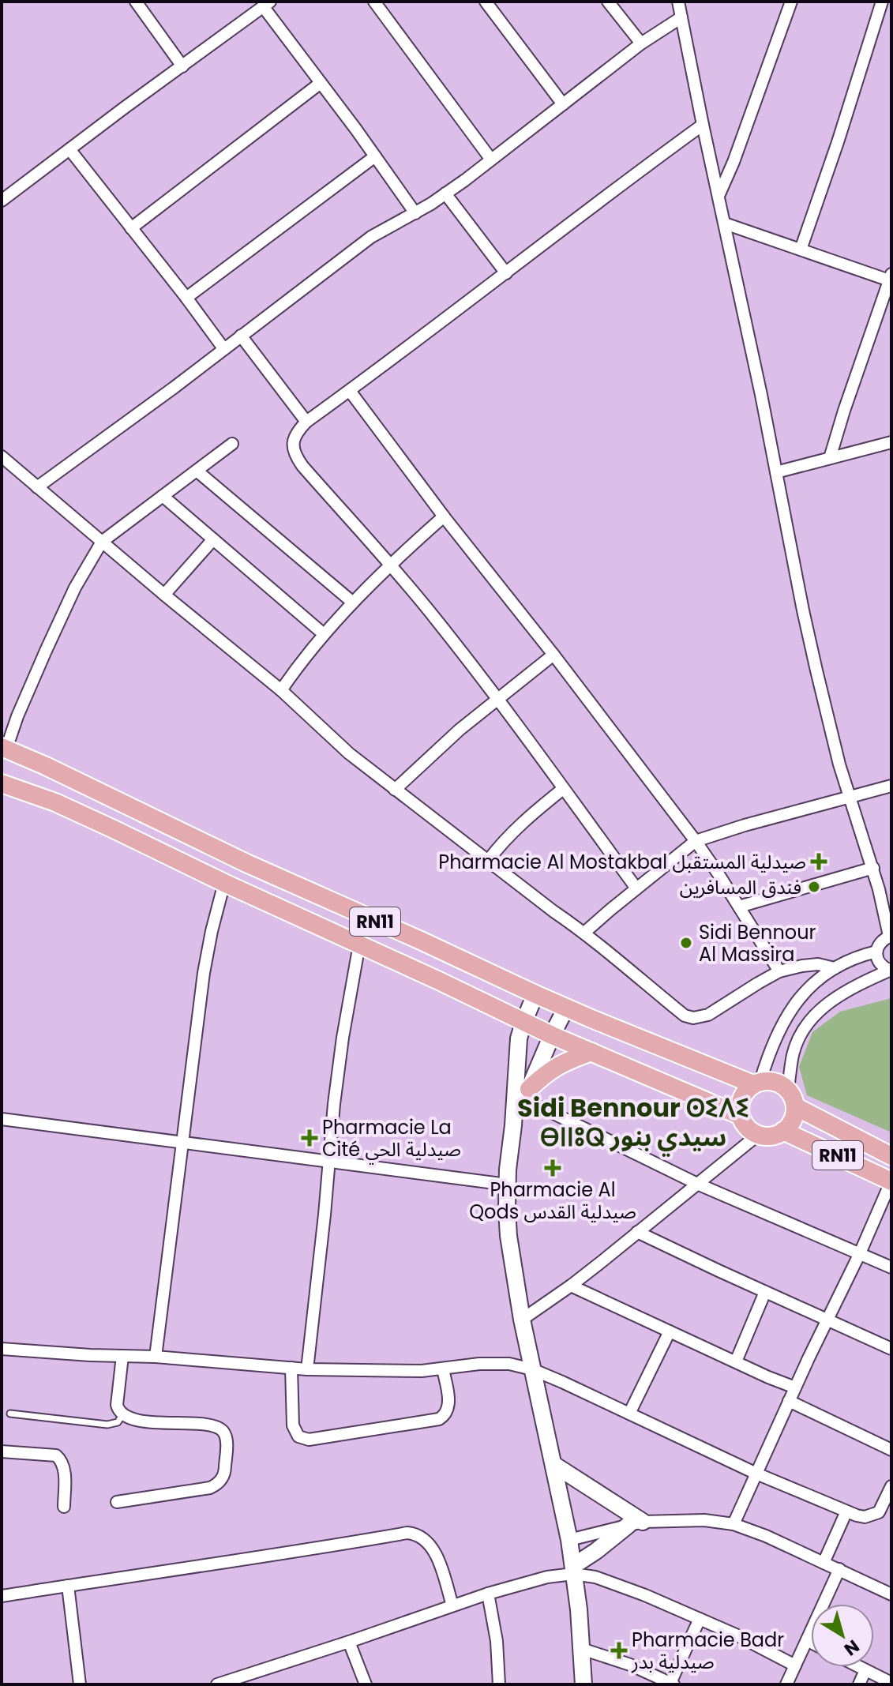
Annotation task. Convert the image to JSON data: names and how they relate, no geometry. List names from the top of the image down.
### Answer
{
  "streets": {
    "main road": ["RN11"]
  },
  "districts": ["Sidi Bennour ⵙⵉⴷⵉ ⴱⵏⵏⵓⵕ سيدي بنور"],
  "places": {
    "health": [
      "Pharmacie Al Mostakbal صيدلية المستقبل",
      "Pharmacie La Cité صيدلية الحي",
      "Pharmacie Al Qods صيدلية القدس",
      "Pharmacie Badr صيدلية بدر"
    ],
    "other": ["فندق المسافرين", "Sidi Bennour Al Massira"]
  },
  "north": "bottom right"
}
